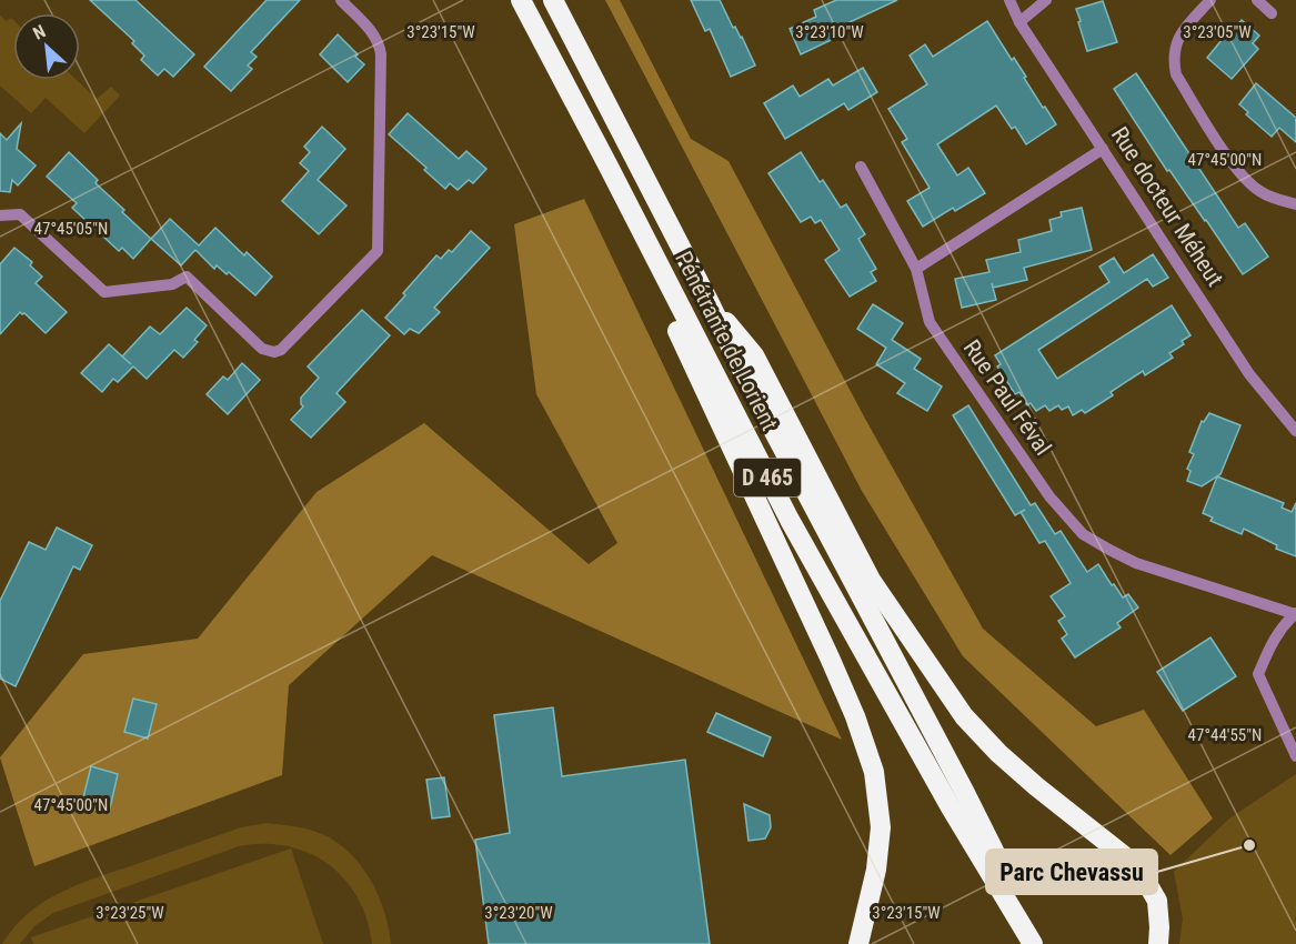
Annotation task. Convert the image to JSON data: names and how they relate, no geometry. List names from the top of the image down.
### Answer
{
  "streets": {
    "highway": ["Pénétrante de Lorient", "D 465"],
    "street": ["Rue docteur Méheut", "Rue Paul Féval"]
  },
  "places": ["Parc Chevassu"],
  "north": "top left",
  "coordinates": [
    "3°23'15\"W",
    "3°23'10\"W",
    "3°23'05\"W",
    "47°45'00\"N",
    "47°45'05\"N",
    "47°44'55\"N",
    "3°23'25\"W",
    "3°23'20\"W"
  ]
}
